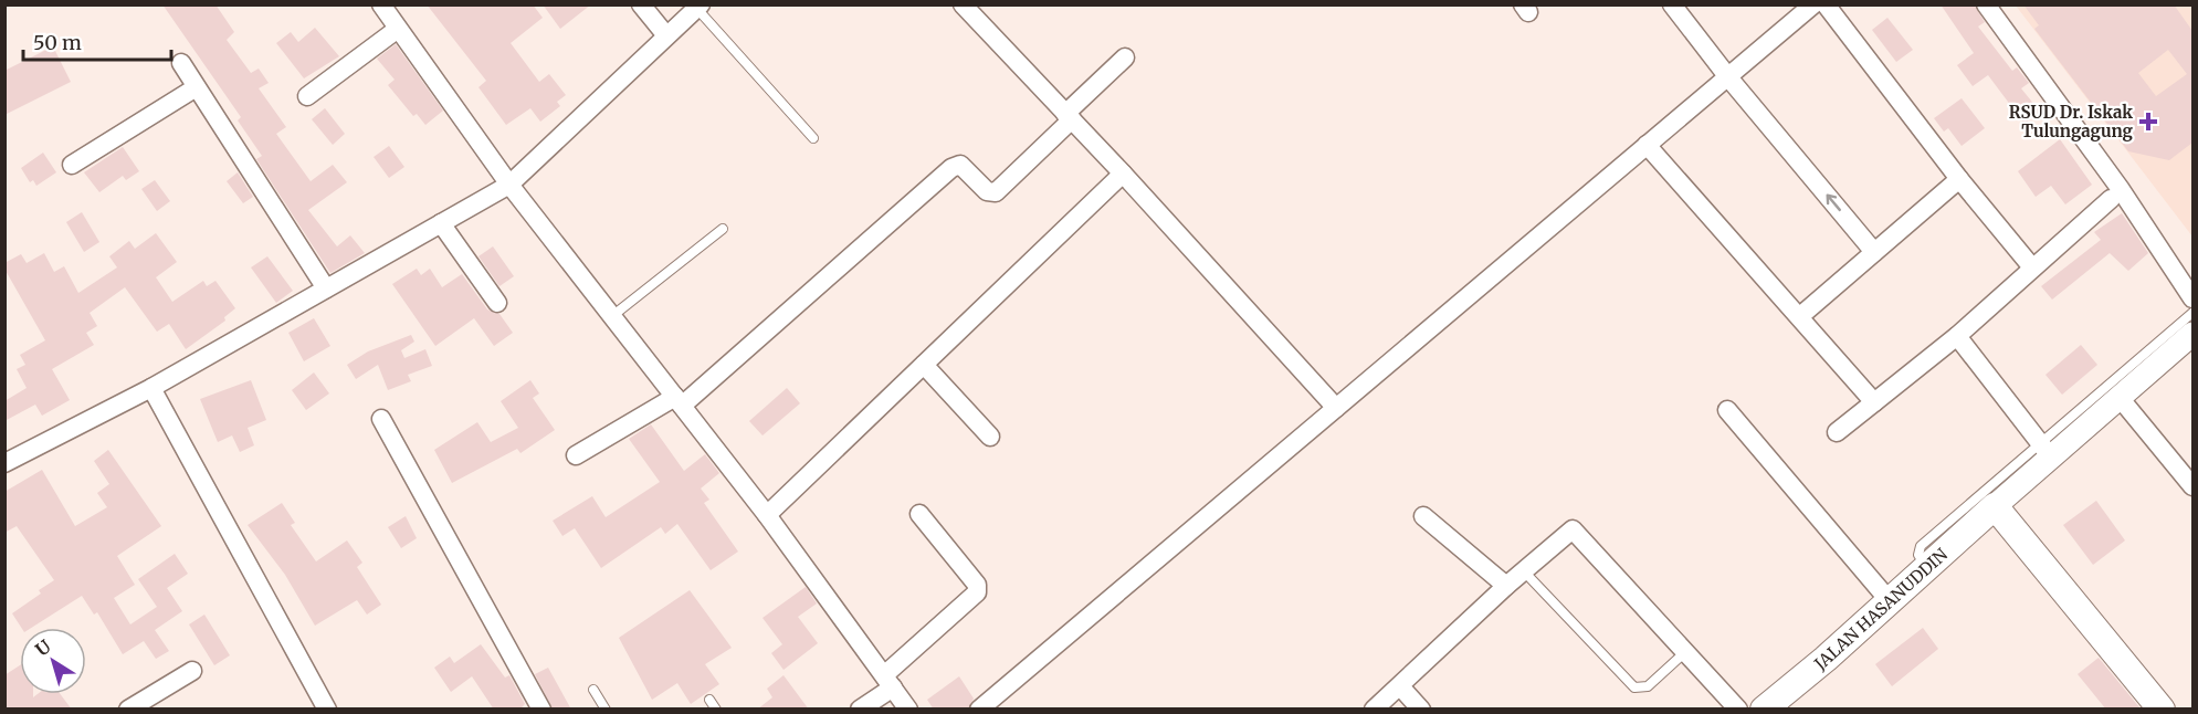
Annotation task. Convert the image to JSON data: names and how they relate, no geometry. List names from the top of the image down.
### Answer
{
  "streets": {
    "main road": ["JALAN HASANUDDIN"]
  },
  "places": {
    "health": ["RSUD Dr. Iskak Tulungagung"]
  },
  "scale_bar": "50 m",
  "north": "top left"
}
